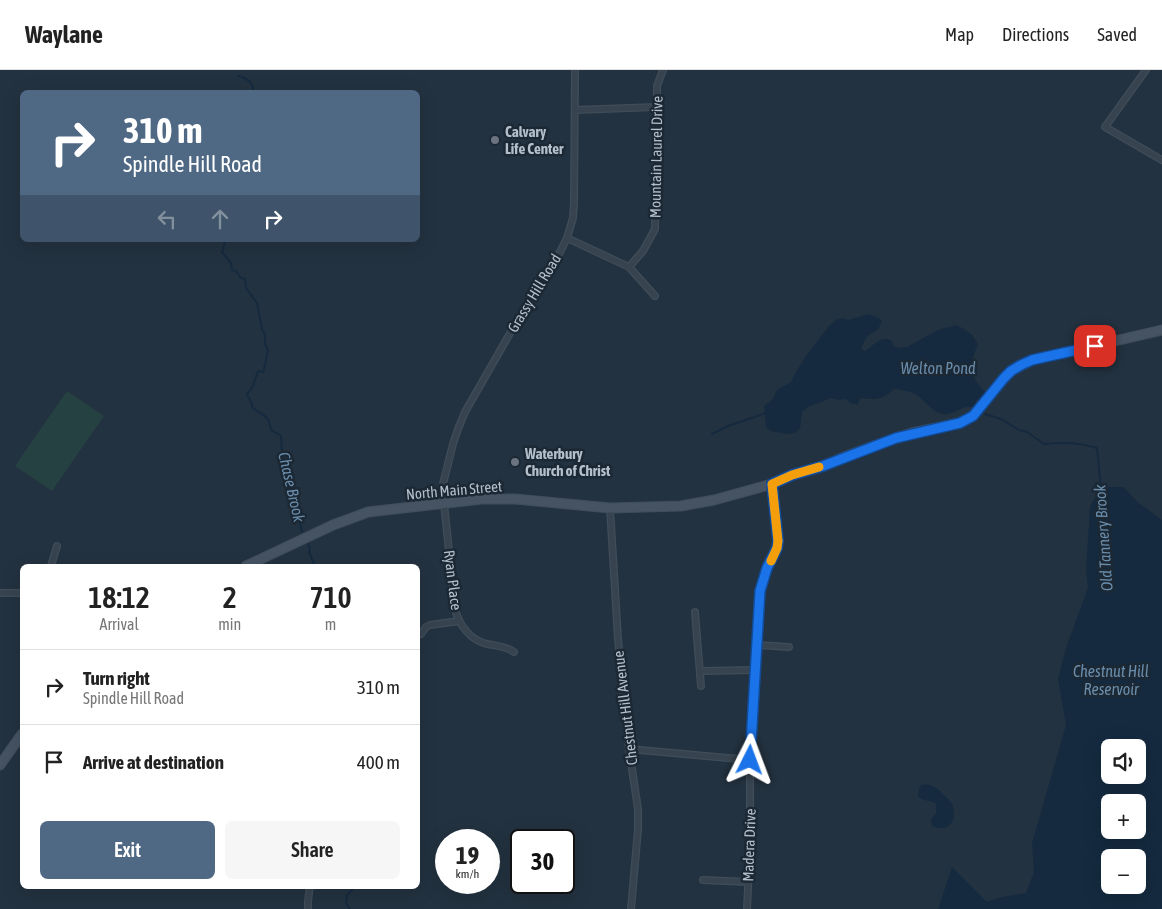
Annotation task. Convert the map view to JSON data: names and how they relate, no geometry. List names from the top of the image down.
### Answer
{
  "streets": {
    "main road": ["North Main Street"],
    "street": [
      "Mountain Laurel Drive",
      "Grassy Hill Road",
      "Ryan Place",
      "Chestnut Hill Avenue",
      "Madera Drive"
    ]
  },
  "crossings": [
    ["Grassy Hill Road", "North Main Street"],
    ["Grassy Hill Road", "Ryan Place"],
    ["North Main Street", "Ryan Place"],
    ["North Main Street", "Chestnut Hill Avenue"],
    ["North Main Street", "Madera Drive"]
  ],
  "water": [
    "Welton Pond",
    "Chase Brook",
    "Old Tannery Brook",
    "Chestnut Hill Reservoir"
  ],
  "places": ["Calvary Life Center", "Waterbury Church of Christ"],
  "page": {
    "header": "Waylane",
    "nav": ["Map", "Directions", "Saved"],
    "turn": ["310 m", "Spindle Hill Road"],
    "eta": [
      "18:12",
      "Arrival",
      "2",
      "min",
      "710",
      "m"
    ],
    "list": [
      {
        "name": "Turn right",
        "note": "Spindle Hill Road",
        "value": "310 m"
      },
      {
        "name": "Arrive at destination",
        "value": "400 m"
      }
    ],
    "map_buttons": ["+", "−"],
    "buttons": ["Exit", "Share"],
    "speed": "19 km/h",
    "limit": "30"
  }
}
